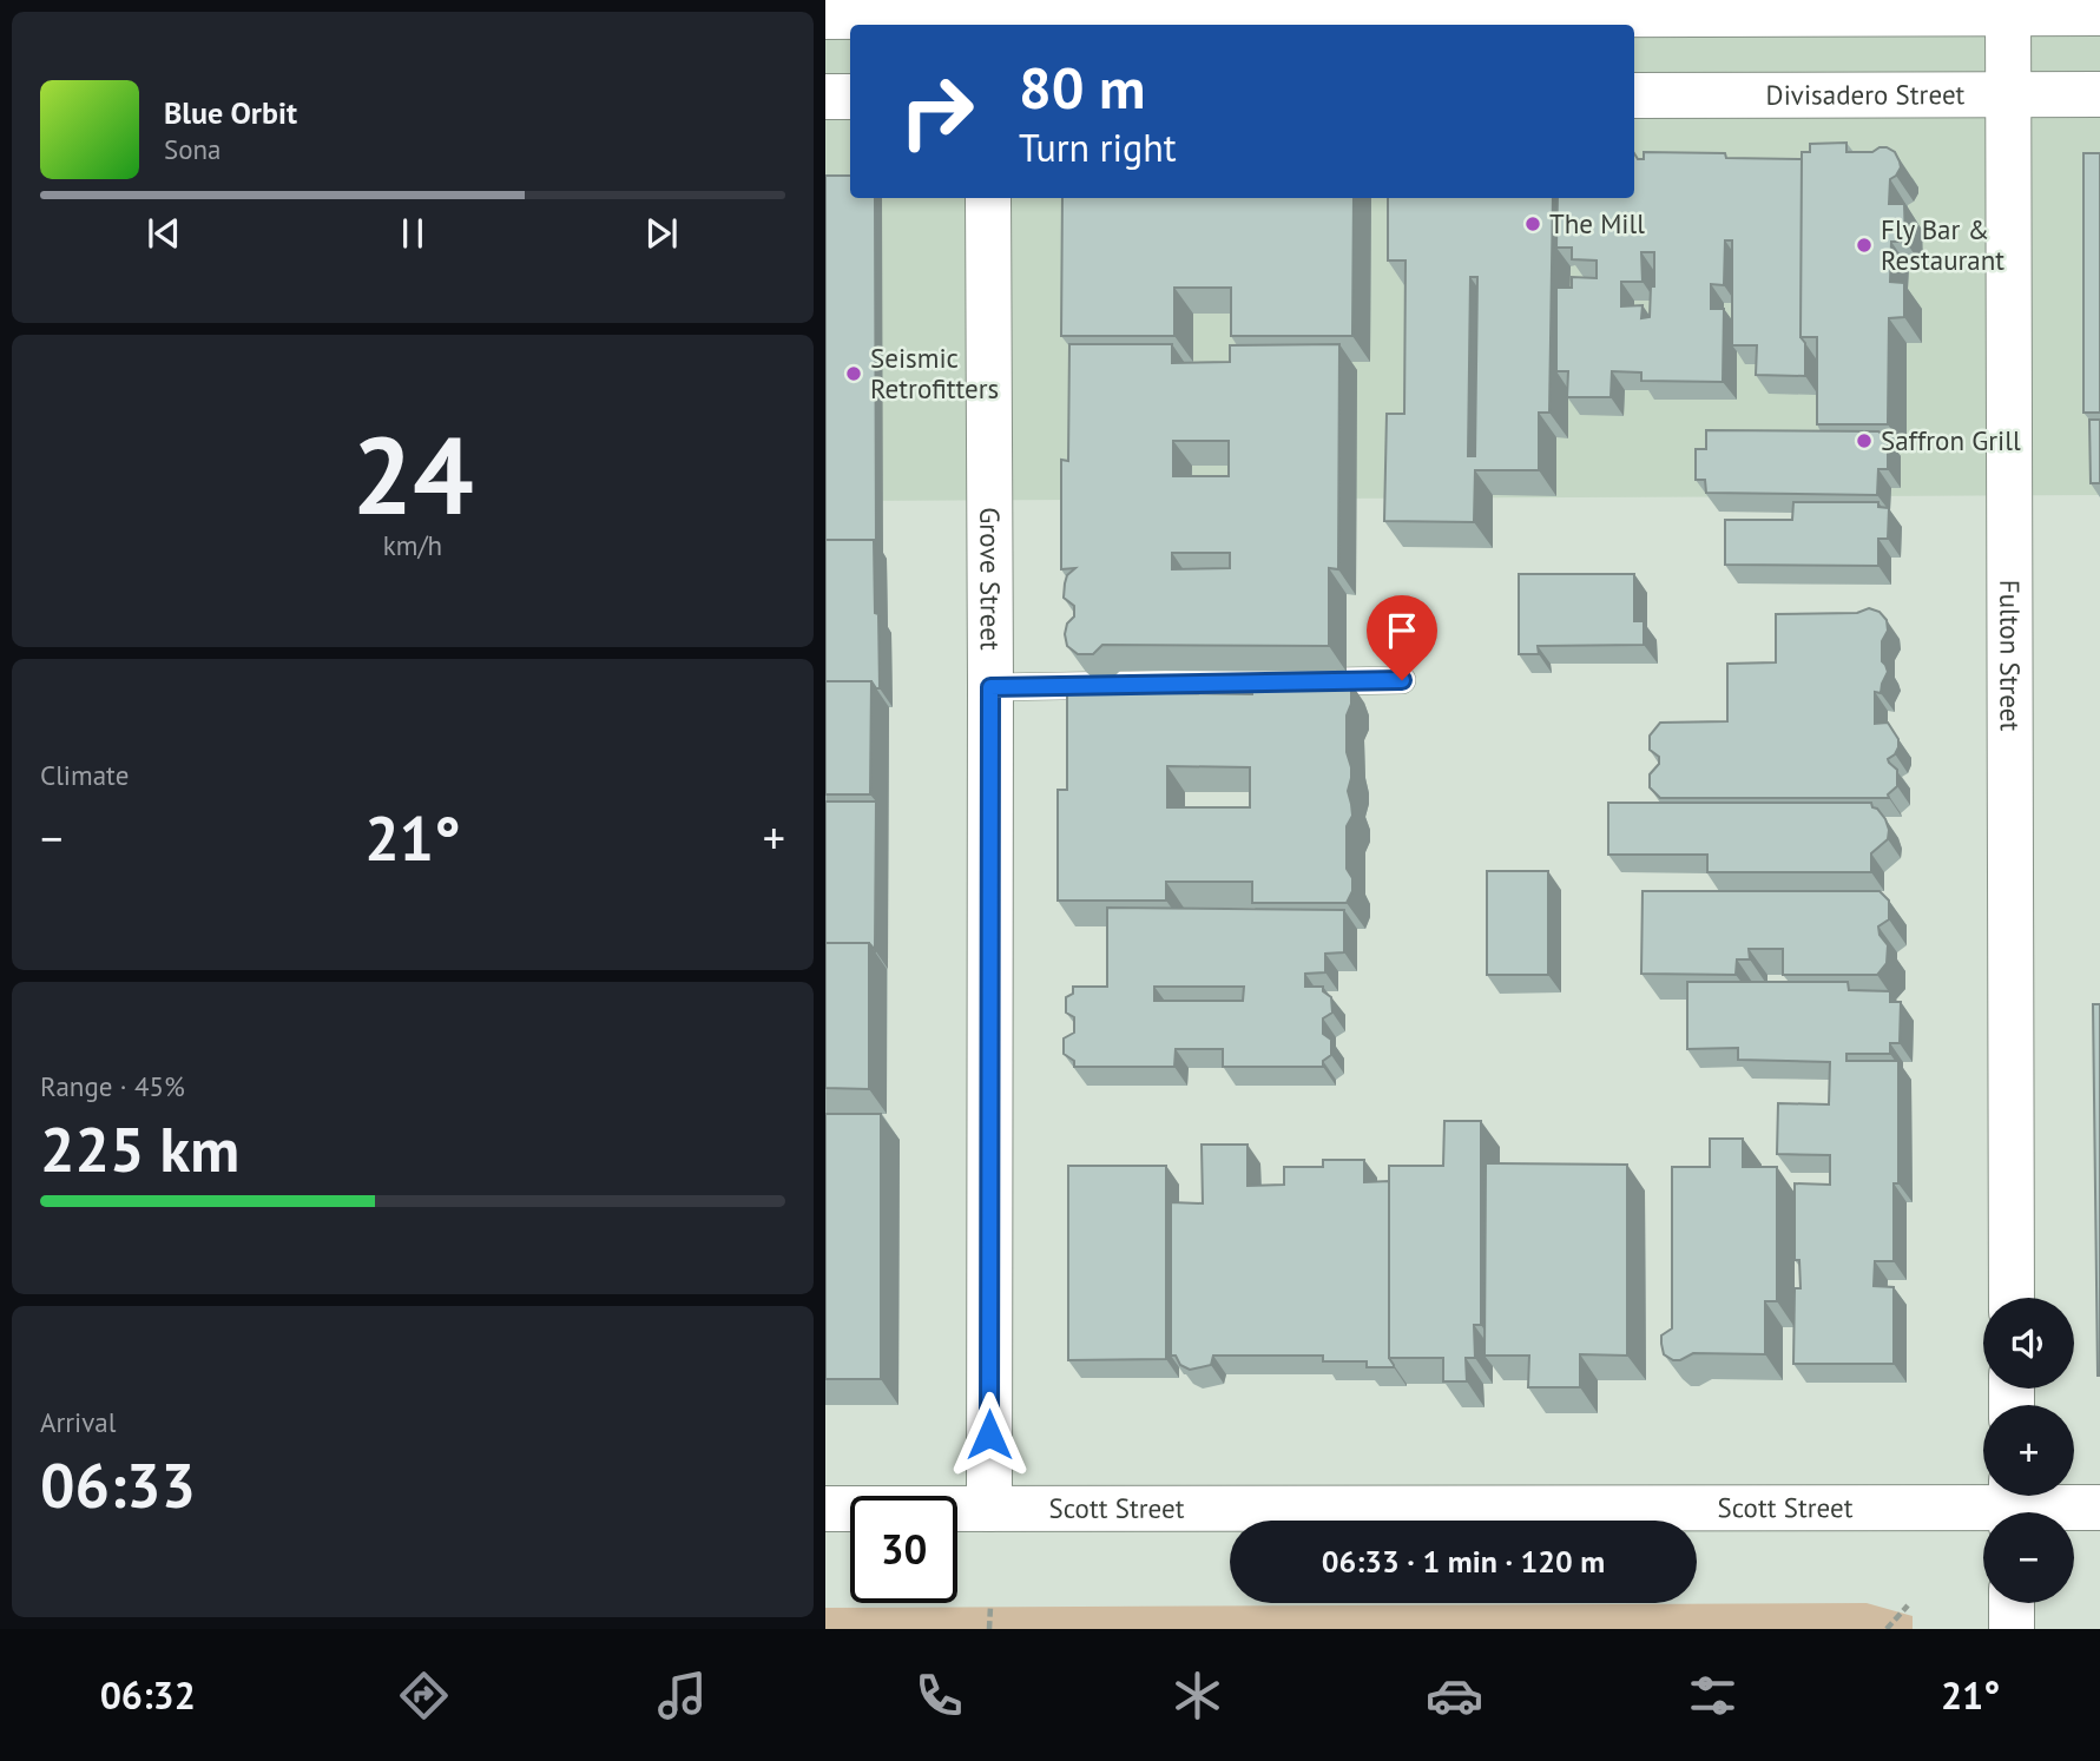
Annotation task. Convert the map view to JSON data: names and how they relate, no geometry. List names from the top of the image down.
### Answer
{
  "streets": {
    "street": [
      "Divisadero Street",
      "Grove Street",
      "Fulton Street",
      "Scott Street"
    ]
  },
  "crossings": [
    ["Divisadero Street", "Fulton Street"],
    ["Grove Street", "Scott Street"]
  ],
  "places": [
    "The Mill",
    "Fly Bar & Restaurant",
    "Seismic Retrofitters",
    "Saffron Grill"
  ],
  "page": {
    "turn": ["80 m", "Turn right"],
    "song": ["Blue Orbit", "Sona"],
    "tile": [
      ["24", "km/h"],
      "Climate",
      ["Range · 45%", "225 km"],
      ["Arrival", "06:33"]
    ],
    "heat": ["−", "21°", "+"],
    "map_buttons": ["+", "−"],
    "limit": "30",
    "trip": "06:33 · 1 min · 120 m",
    "tabs": ["06:32", "21°"]
  }
}
